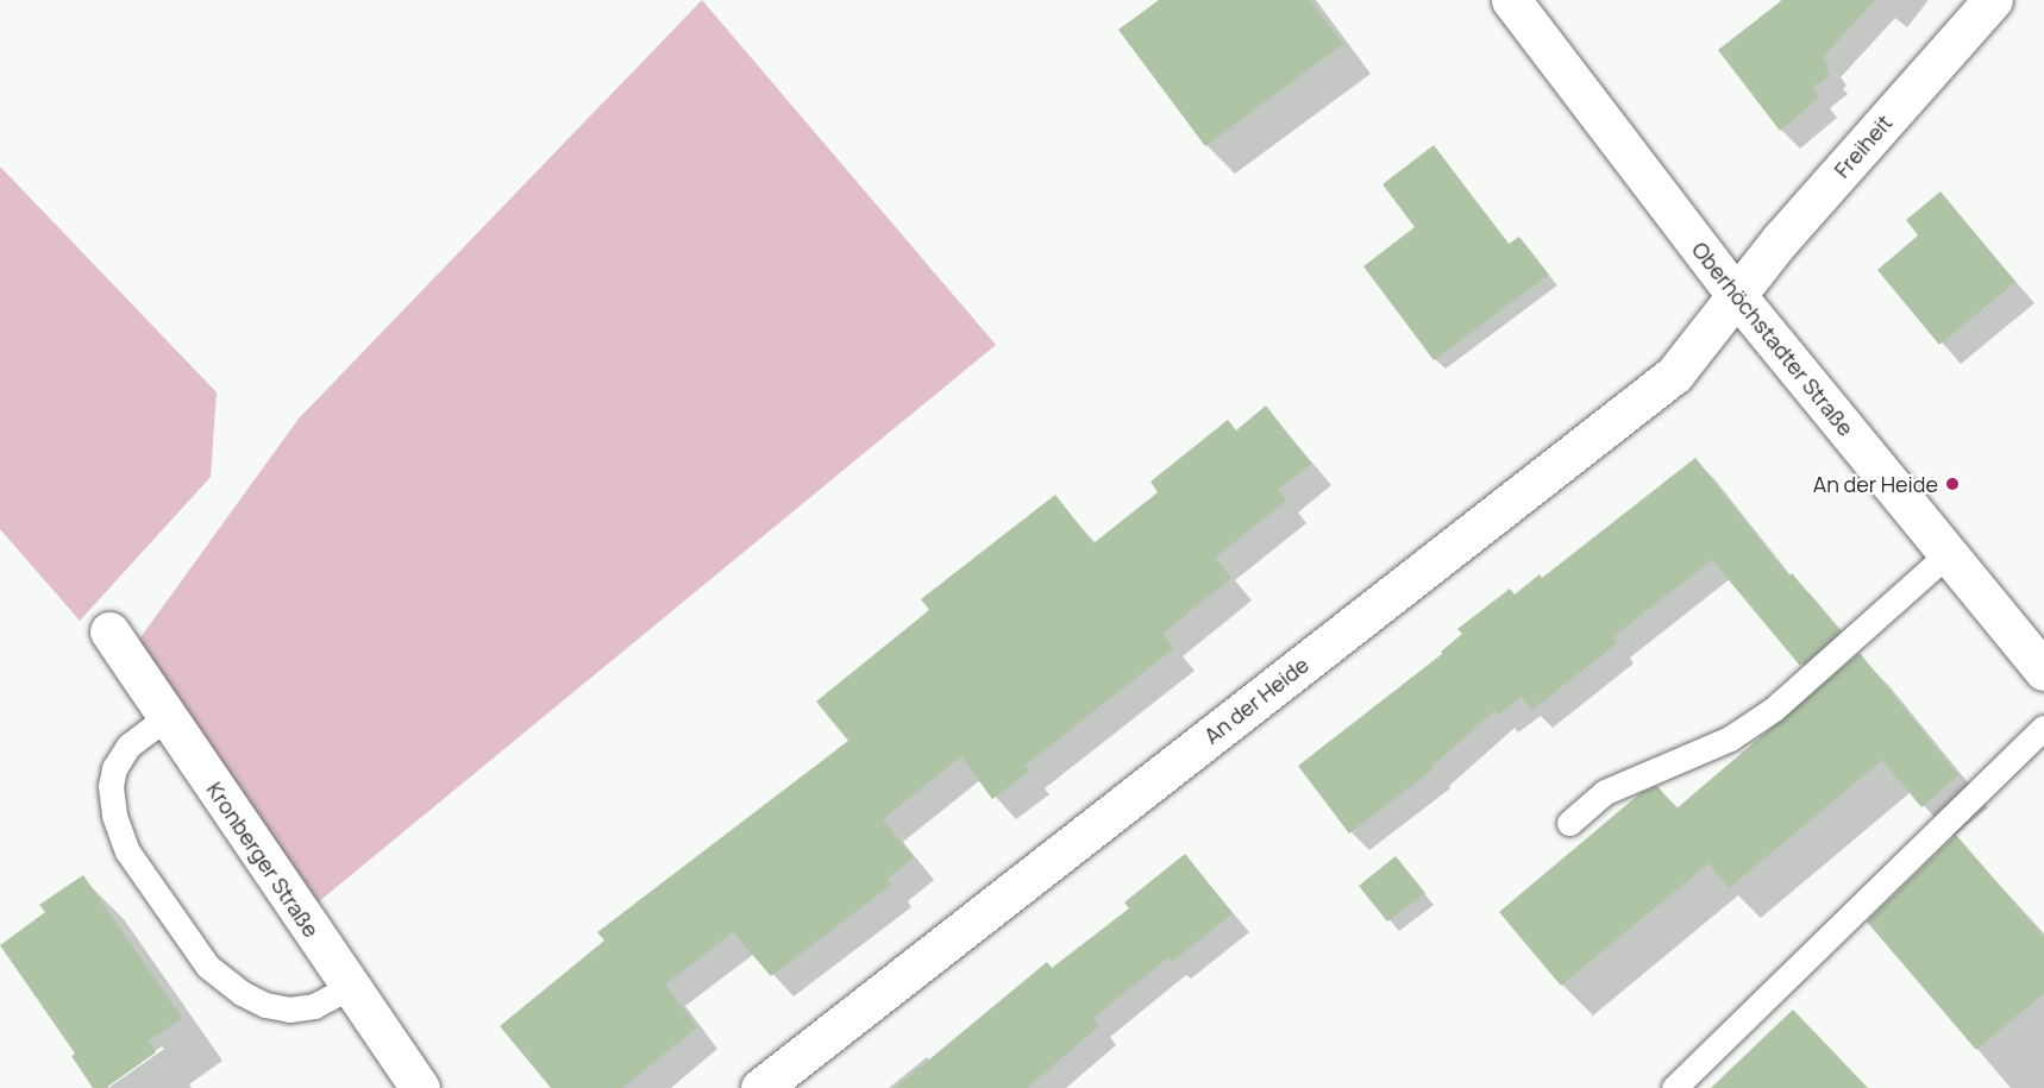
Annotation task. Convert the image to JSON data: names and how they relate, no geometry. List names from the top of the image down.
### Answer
{
  "streets": {
    "street": [
      "Freiheit",
      "Oberhöchstadter Straße",
      "An der Heide",
      "Kronberger Straße"
    ]
  },
  "crossings": [
    ["Freiheit", "Oberhöchstadter Straße"],
    ["Freiheit", "An der Heide"],
    ["Oberhöchstadter Straße", "An der Heide"]
  ],
  "places": ["An der Heide"]
}
